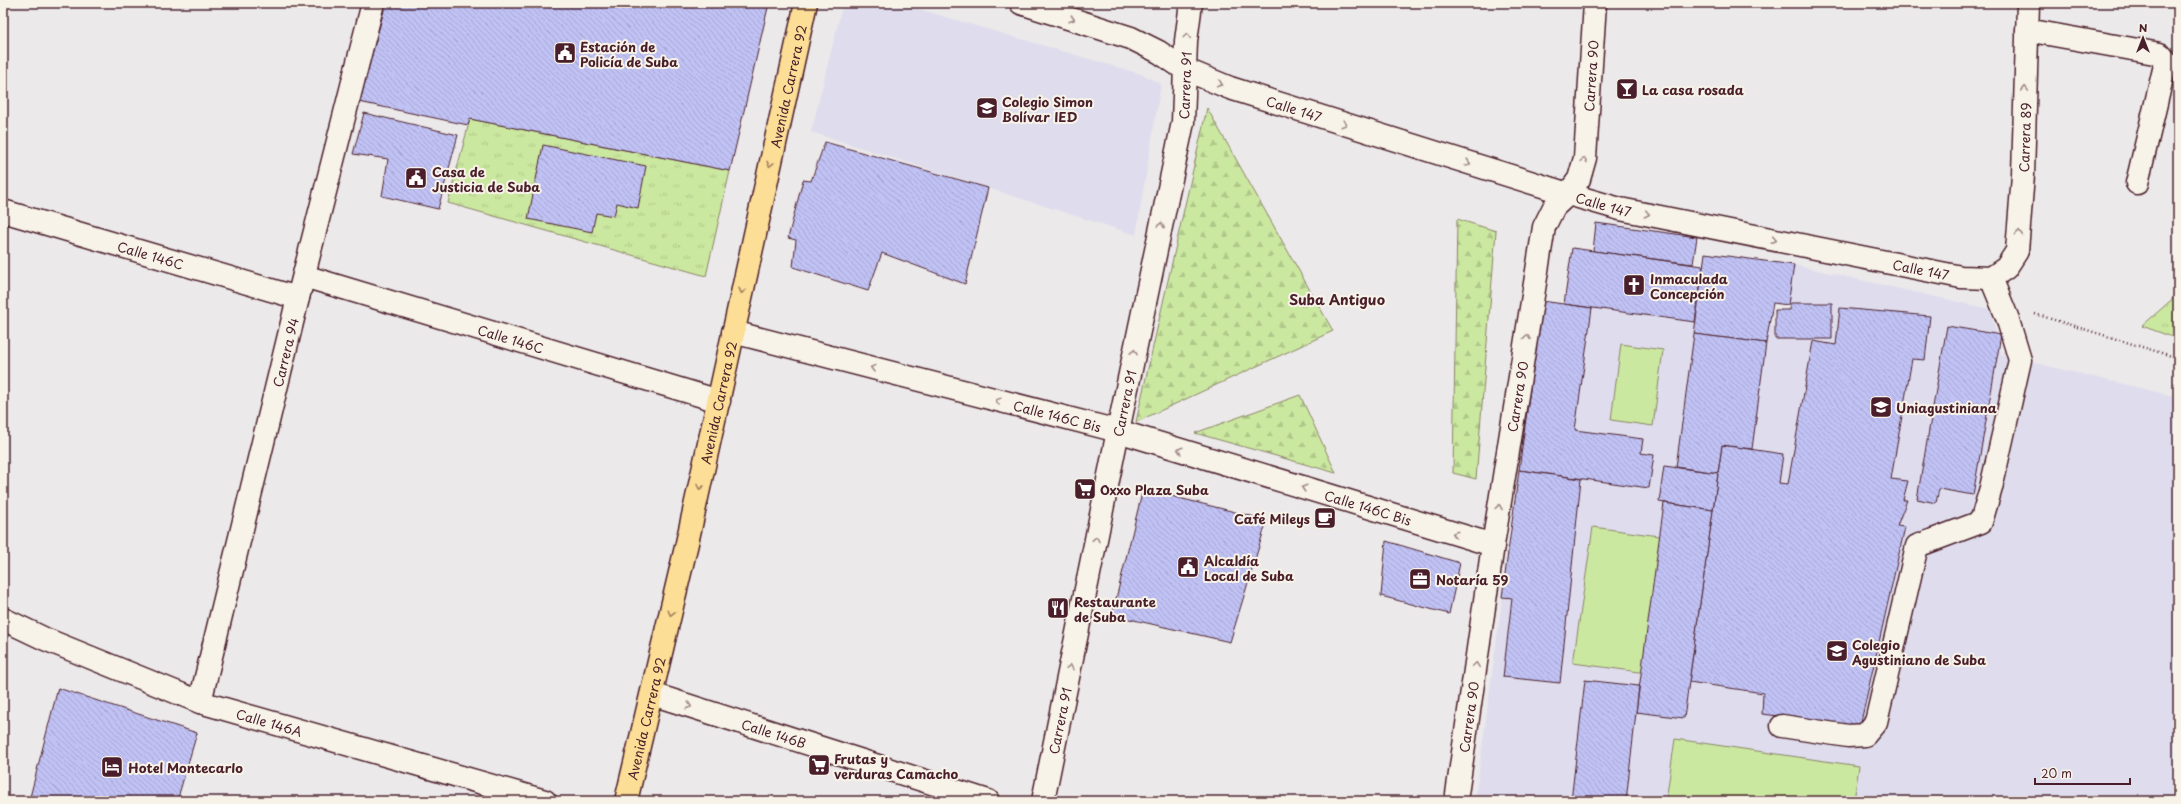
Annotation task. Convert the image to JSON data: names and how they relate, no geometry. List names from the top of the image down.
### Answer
{
  "streets": {
    "main road": ["Avenida Carrera 92"],
    "street": [
      "Carrera 90",
      "Carrera 91",
      "Calle 147",
      "Carrera 89",
      "Calle 146C",
      "Carrera 94",
      "Calle 146C Bis",
      "Calle 146A",
      "Calle 146B"
    ]
  },
  "crossings": [
    ["Carrera 90", "Calle 147"],
    ["Carrera 90", "Calle 146C Bis"],
    ["Carrera 91", "Calle 147"],
    ["Carrera 91", "Calle 146C Bis"],
    ["Avenida Carrera 92", "Calle 146C"],
    ["Avenida Carrera 92", "Calle 146C Bis"],
    ["Avenida Carrera 92", "Calle 146B"],
    ["Calle 147", "Carrera 89"],
    ["Calle 146C", "Carrera 94"],
    ["Carrera 94", "Calle 146A"]
  ],
  "one_way": [
    "Carrera 90",
    "Carrera 91",
    "Avenida Carrera 92",
    "Calle 147",
    "Carrera 89",
    "Calle 146C Bis",
    "Calle 146B"
  ],
  "districts": ["Suba Antiguo"],
  "places": {
    "public building": ["Estación de Policía de Suba", "Casa de Justicia de Suba", "Alcaldía Local de Suba"],
    "bar": ["La casa rosada"],
    "school or university": ["Colegio Simon Bolívar IED", "Uniagustiniana", "Colegio Agustiniano de Suba"],
    "church": ["Inmaculada Concepción"],
    "supermarket": ["Oxxo Plaza Suba", "Frutas y verduras Camacho"],
    "cafe": ["Café Mileys"],
    "office": ["Notaría 59"],
    "restaurant": ["Restaurante de Suba"],
    "hotel": ["Hotel Montecarlo"]
  },
  "scale_bar": "20 m",
  "north": "top"
}
